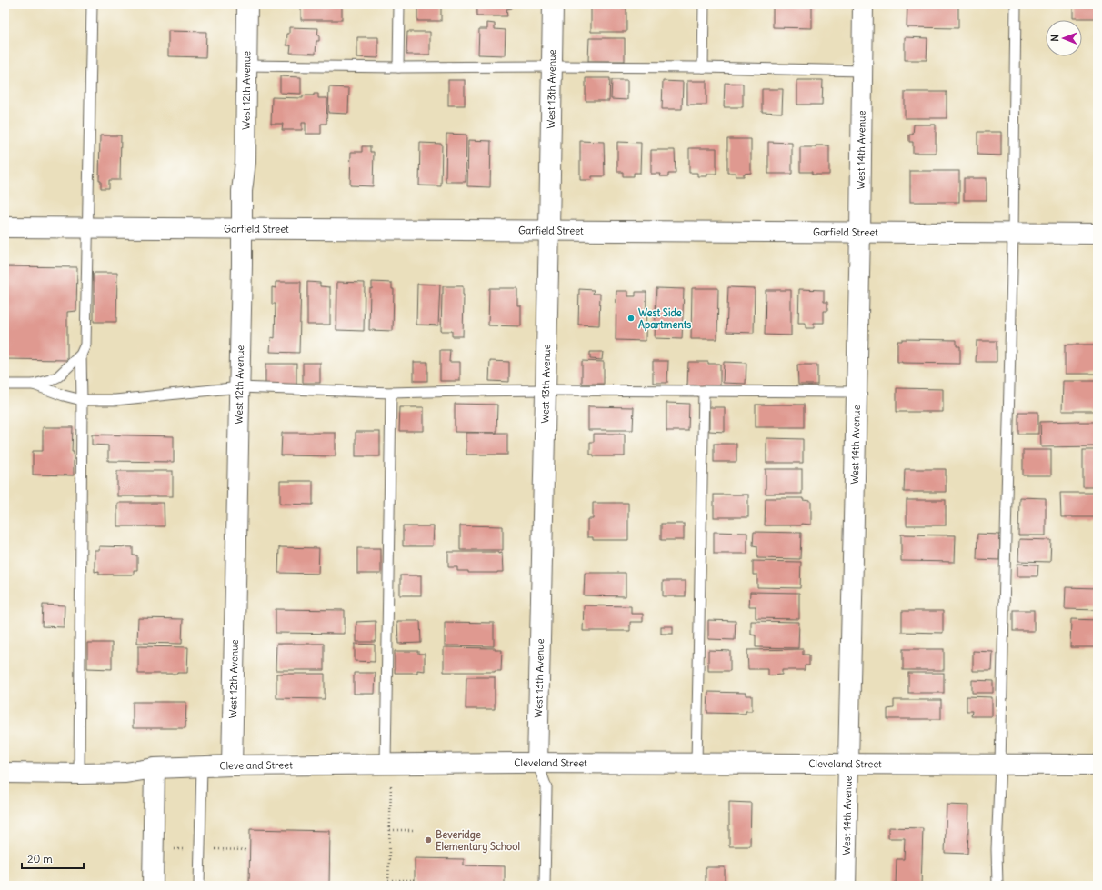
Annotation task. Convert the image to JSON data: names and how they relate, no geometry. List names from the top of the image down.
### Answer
{
  "streets": {
    "street": [
      "West 13th Avenue",
      "West 12th Avenue",
      "West 14th Avenue",
      "Garfield Street",
      "Cleveland Street"
    ]
  },
  "crossings": [
    ["West 13th Avenue", "Garfield Street"],
    ["West 13th Avenue", "Cleveland Street"],
    ["West 12th Avenue", "Garfield Street"],
    ["West 12th Avenue", "Cleveland Street"],
    ["West 14th Avenue", "Garfield Street"],
    ["West 14th Avenue", "Cleveland Street"]
  ],
  "places": ["West Side Apartments", "Beveridge Elementary School"],
  "scale_bar": "20 m",
  "north": "left"
}
